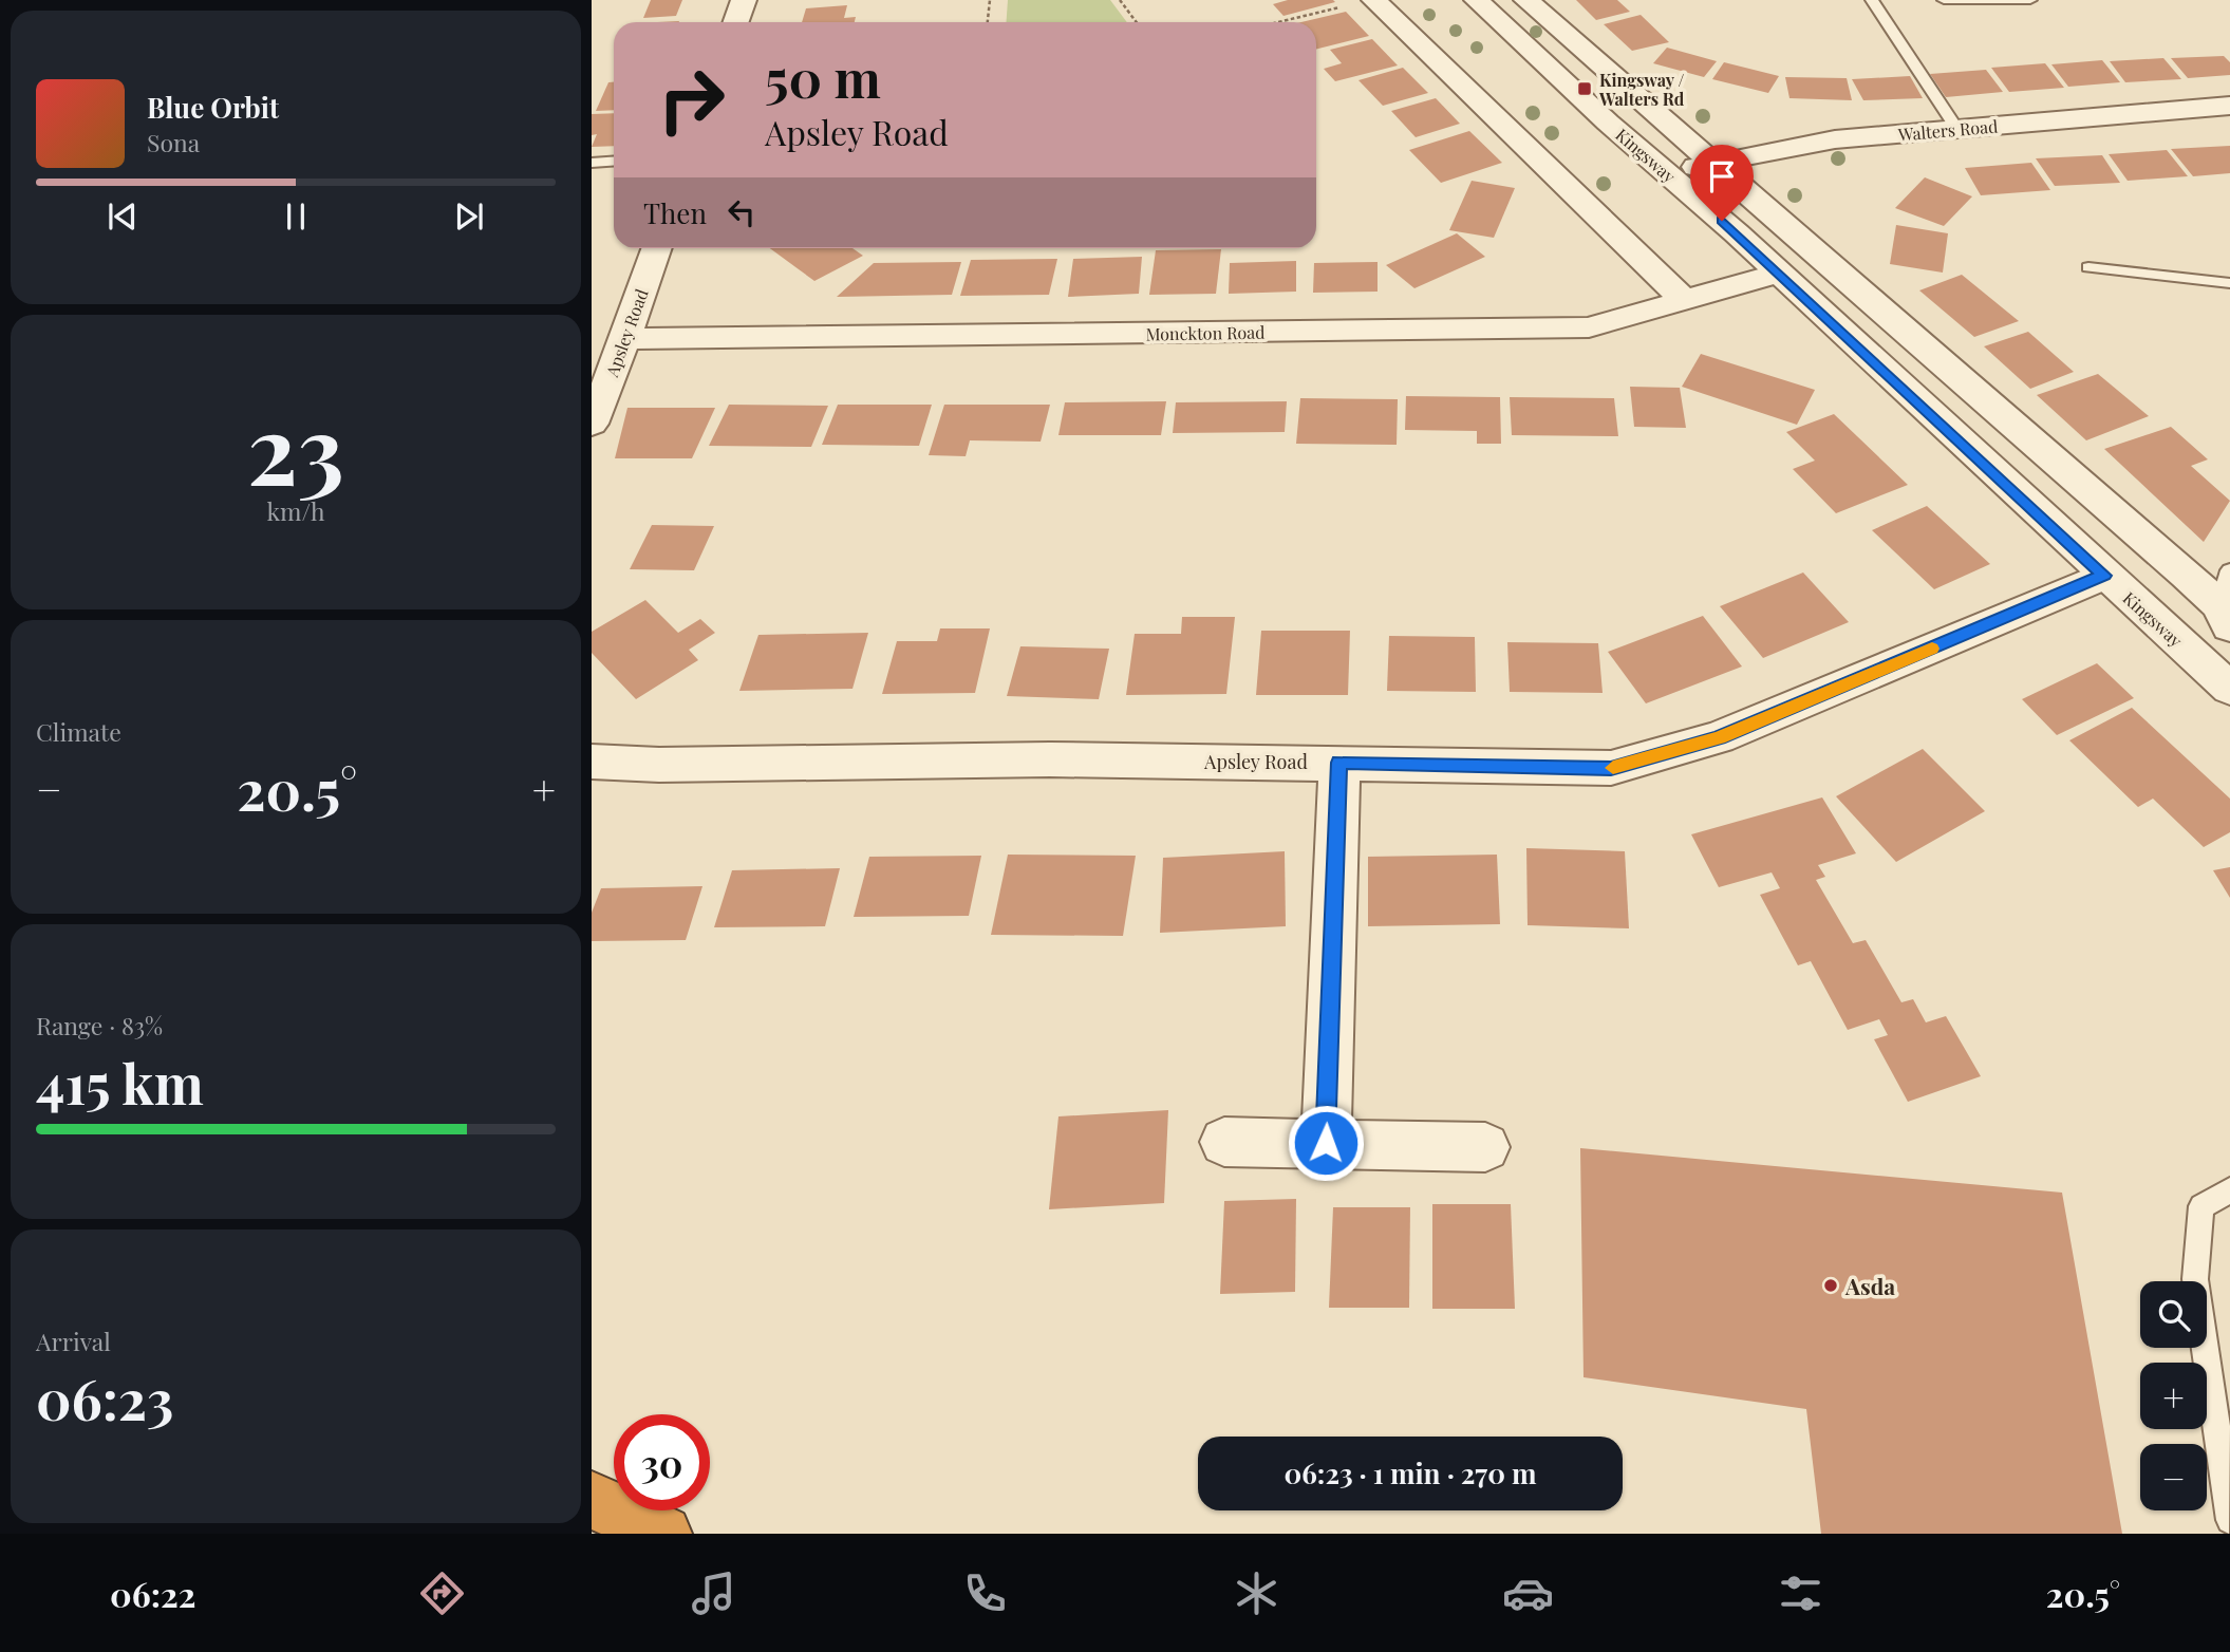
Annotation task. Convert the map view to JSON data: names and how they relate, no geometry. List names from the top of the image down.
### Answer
{
  "streets": {
    "street": [
      "Walters Road",
      "Kingsway",
      "Apsley Road",
      "Monckton Road"
    ]
  },
  "crossings": [
    ["Walters Road", "Kingsway"],
    ["Kingsway", "Apsley Road"],
    ["Kingsway", "Monckton Road"],
    ["Apsley Road", "Monckton Road"]
  ],
  "places": {
    "transit": ["Kingsway / Walters Rd"],
    "other": ["Asda"]
  },
  "page": {
    "turn": ["50 m", "Apsley Road"],
    "song": ["Blue Orbit", "Sona"],
    "then": "Then",
    "tile": [
      ["23", "km/h"],
      "Climate",
      ["Range · 83%", "415 km"],
      ["Arrival", "06:23"]
    ],
    "heat": ["−", "20.5°", "+"],
    "map_buttons": ["+", "−"],
    "limit": "30",
    "trip": "06:23 · 1 min · 270 m",
    "tabs": ["06:22", "20.5°"]
  }
}
